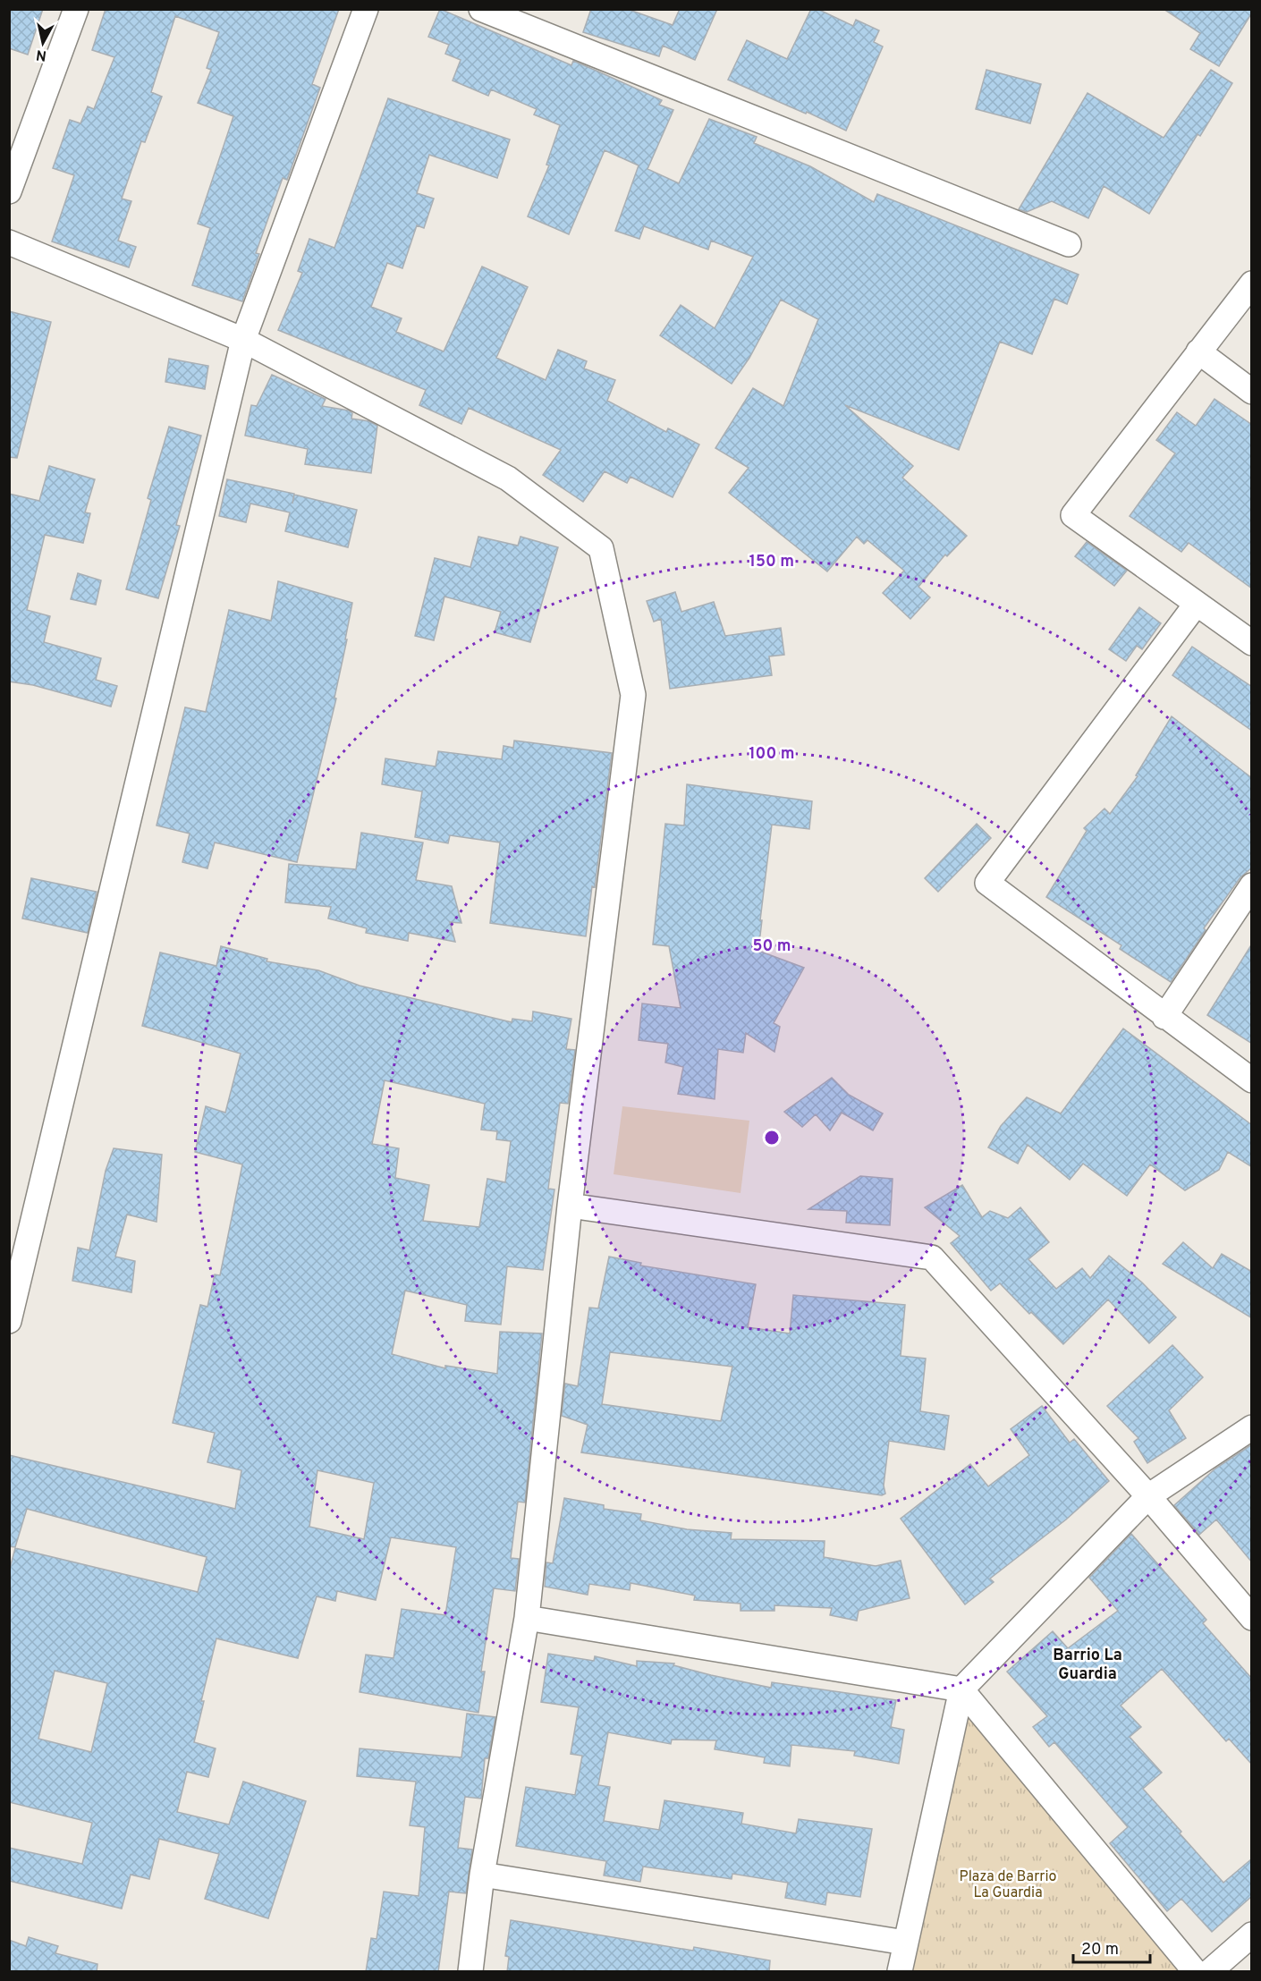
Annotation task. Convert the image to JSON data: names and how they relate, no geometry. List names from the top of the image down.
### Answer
{
  "districts": ["Barrio La Guardia"],
  "parks": ["Plaza de Barrio La Guardia"],
  "scale_bar": "20 m",
  "north": "bottom",
  "rings": ["150 m", "100 m", "50 m"]
}
